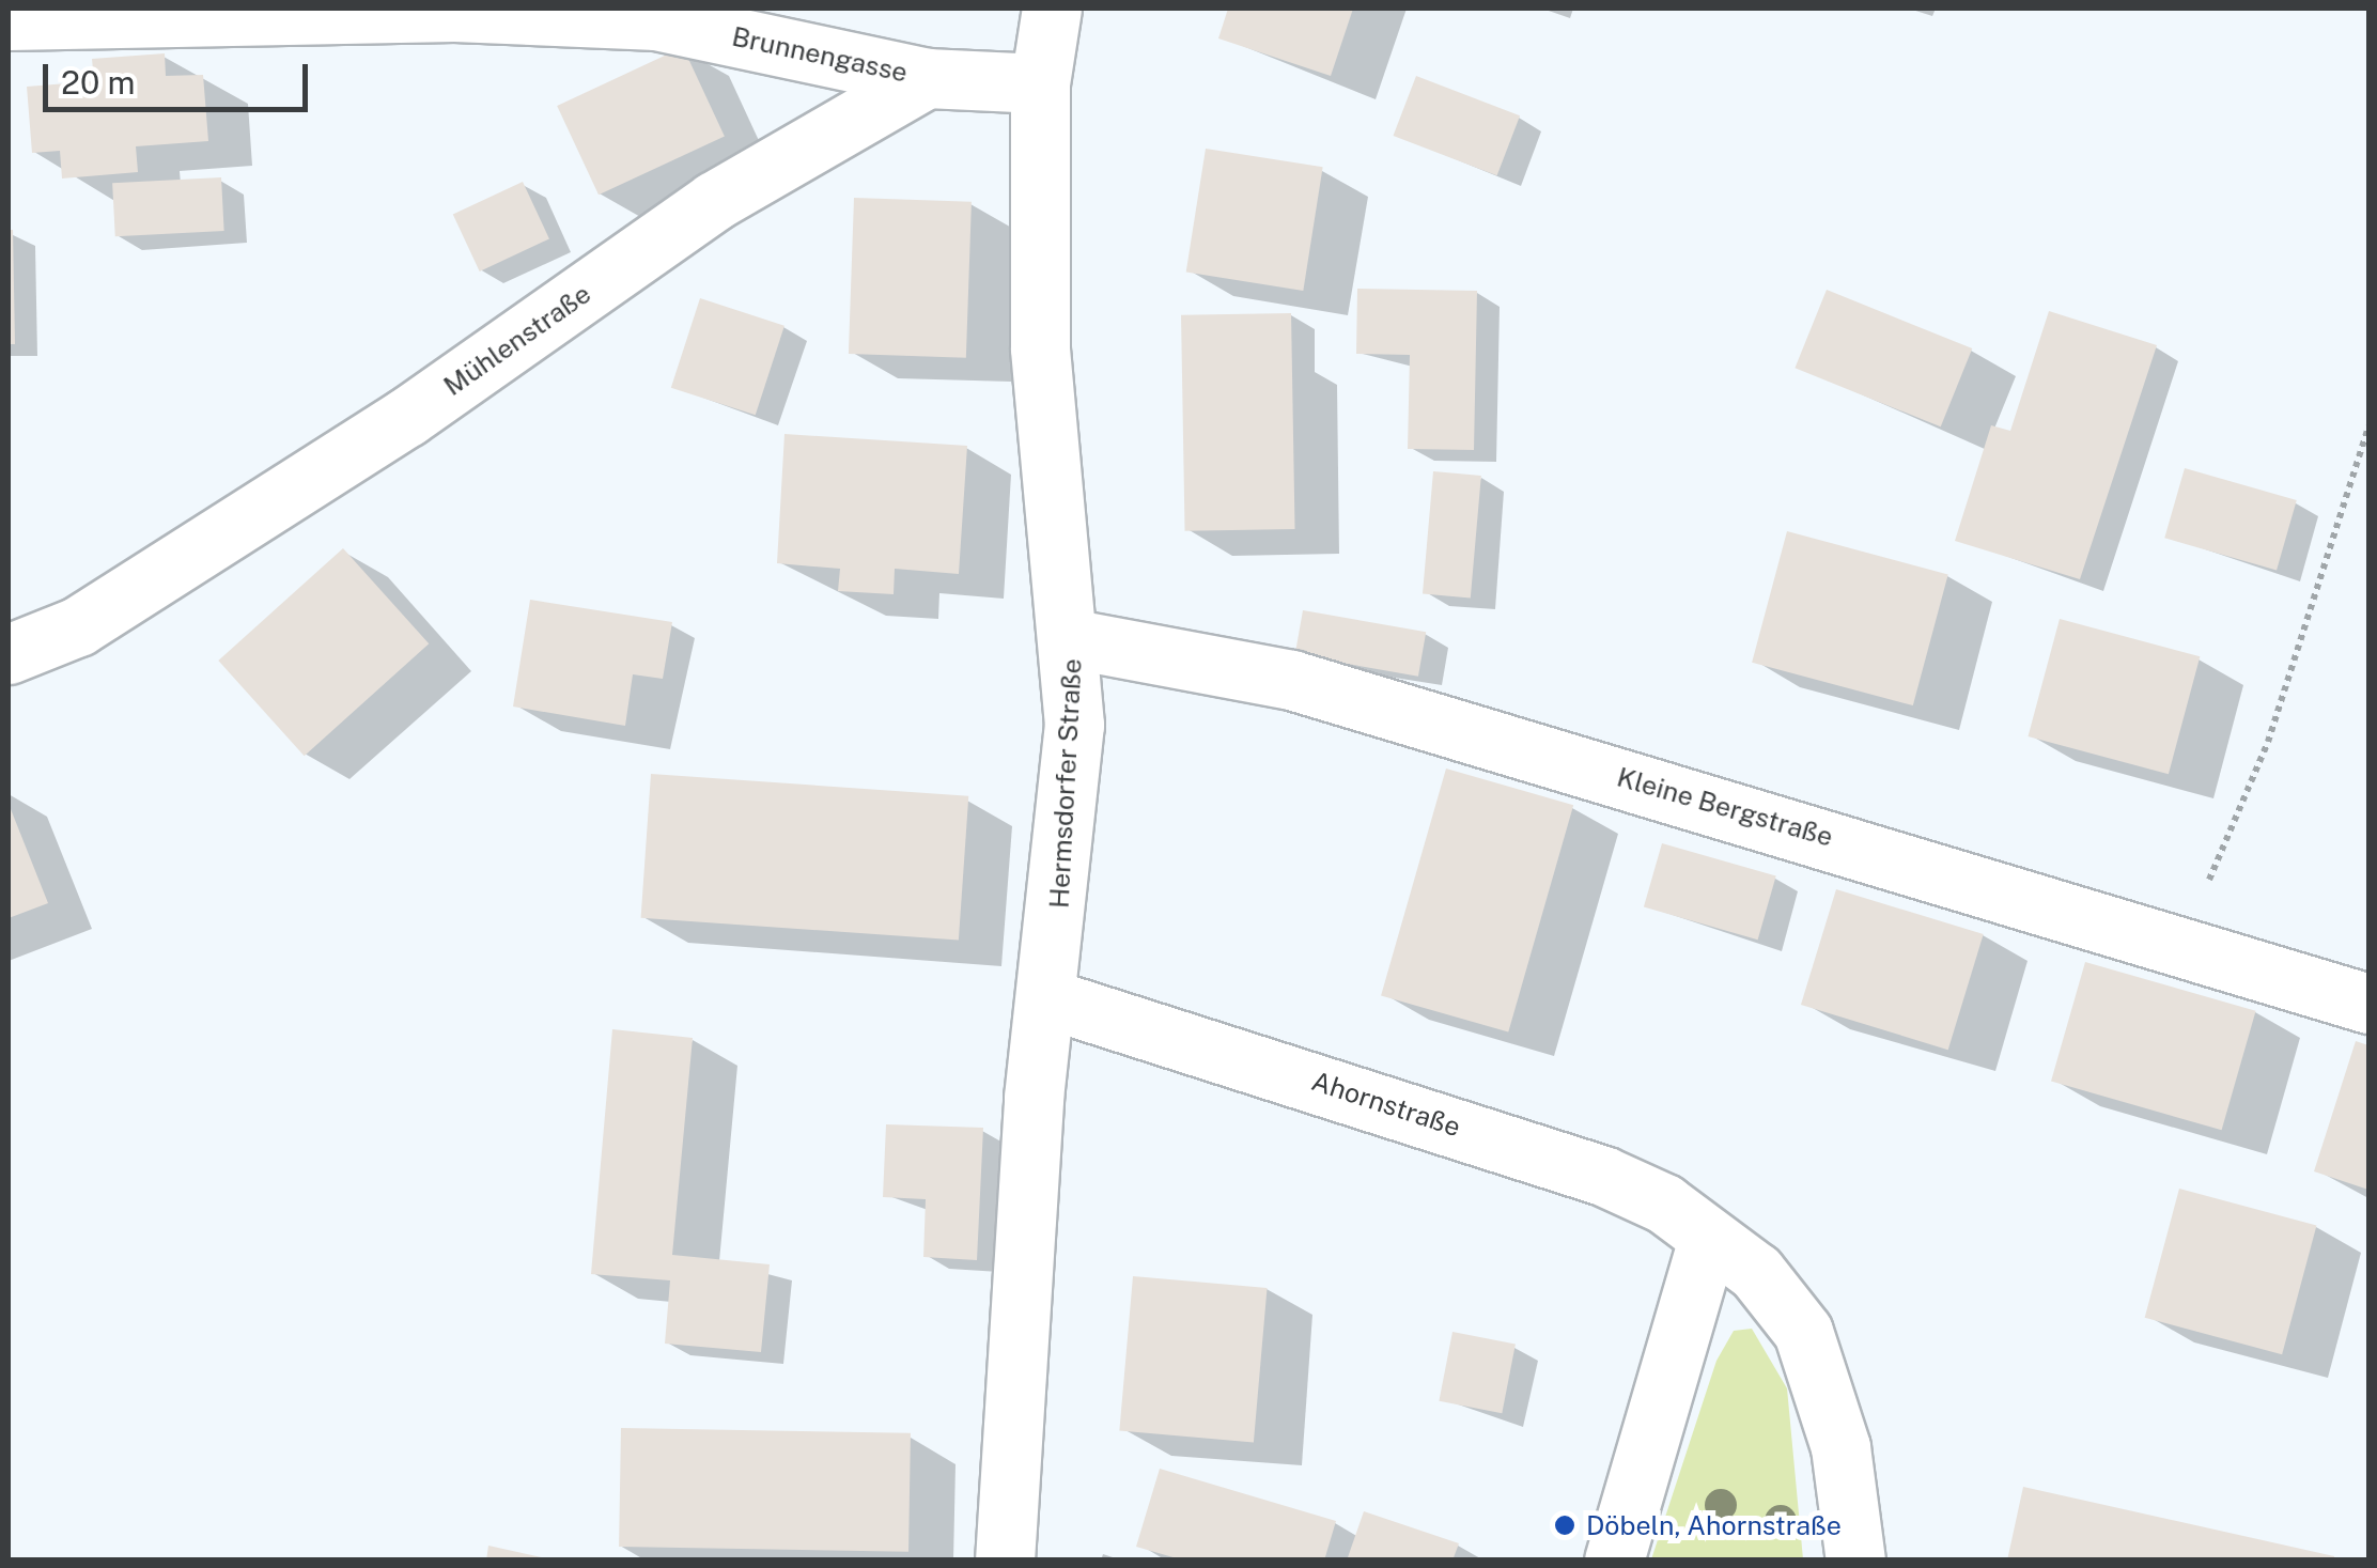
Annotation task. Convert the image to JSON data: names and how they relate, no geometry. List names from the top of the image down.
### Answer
{
  "streets": {
    "street": [
      "Brunnengasse",
      "Mühlenstraße",
      "Hermsdorfer Straße",
      "Kleine Bergstraße",
      "Ahornstraße"
    ]
  },
  "crossings": [
    ["Brunnengasse", "Mühlenstraße"],
    ["Hermsdorfer Straße", "Kleine Bergstraße"],
    ["Hermsdorfer Straße", "Ahornstraße"]
  ],
  "places": ["Döbeln, Ahornstraße"],
  "scale_bar": "20 m"
}
